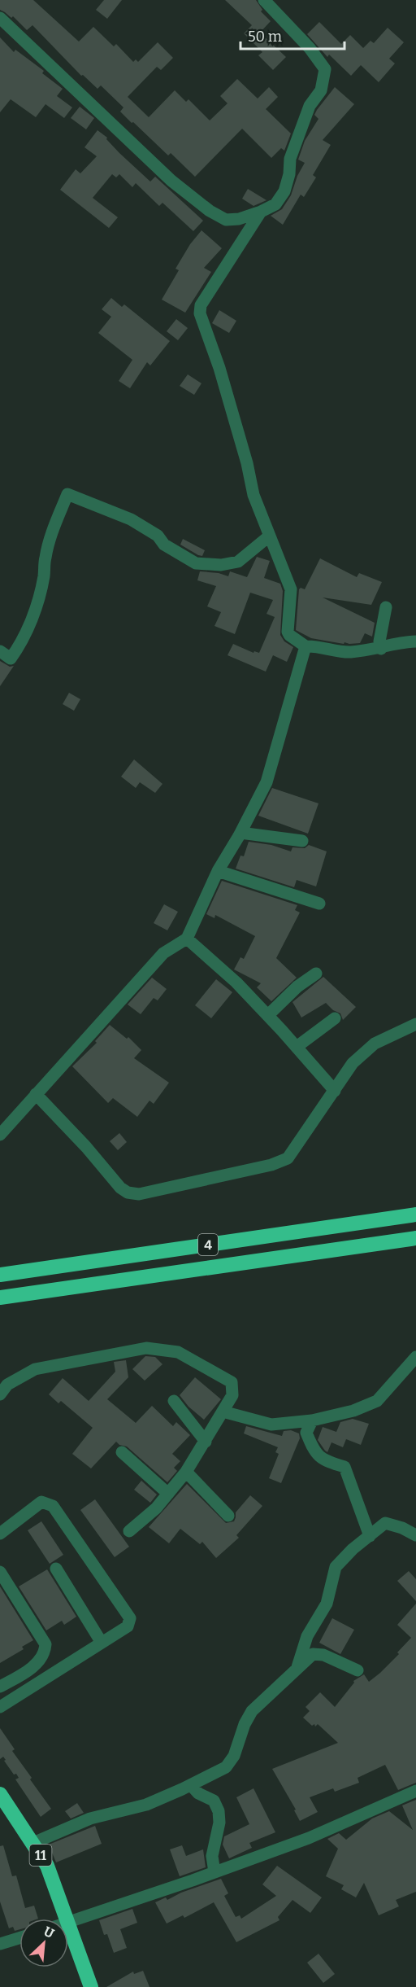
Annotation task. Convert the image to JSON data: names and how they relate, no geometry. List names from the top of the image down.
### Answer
{
  "streets": {
    "highway": ["4", "11"]
  },
  "scale_bar": "50 m",
  "north": "top right"
}
